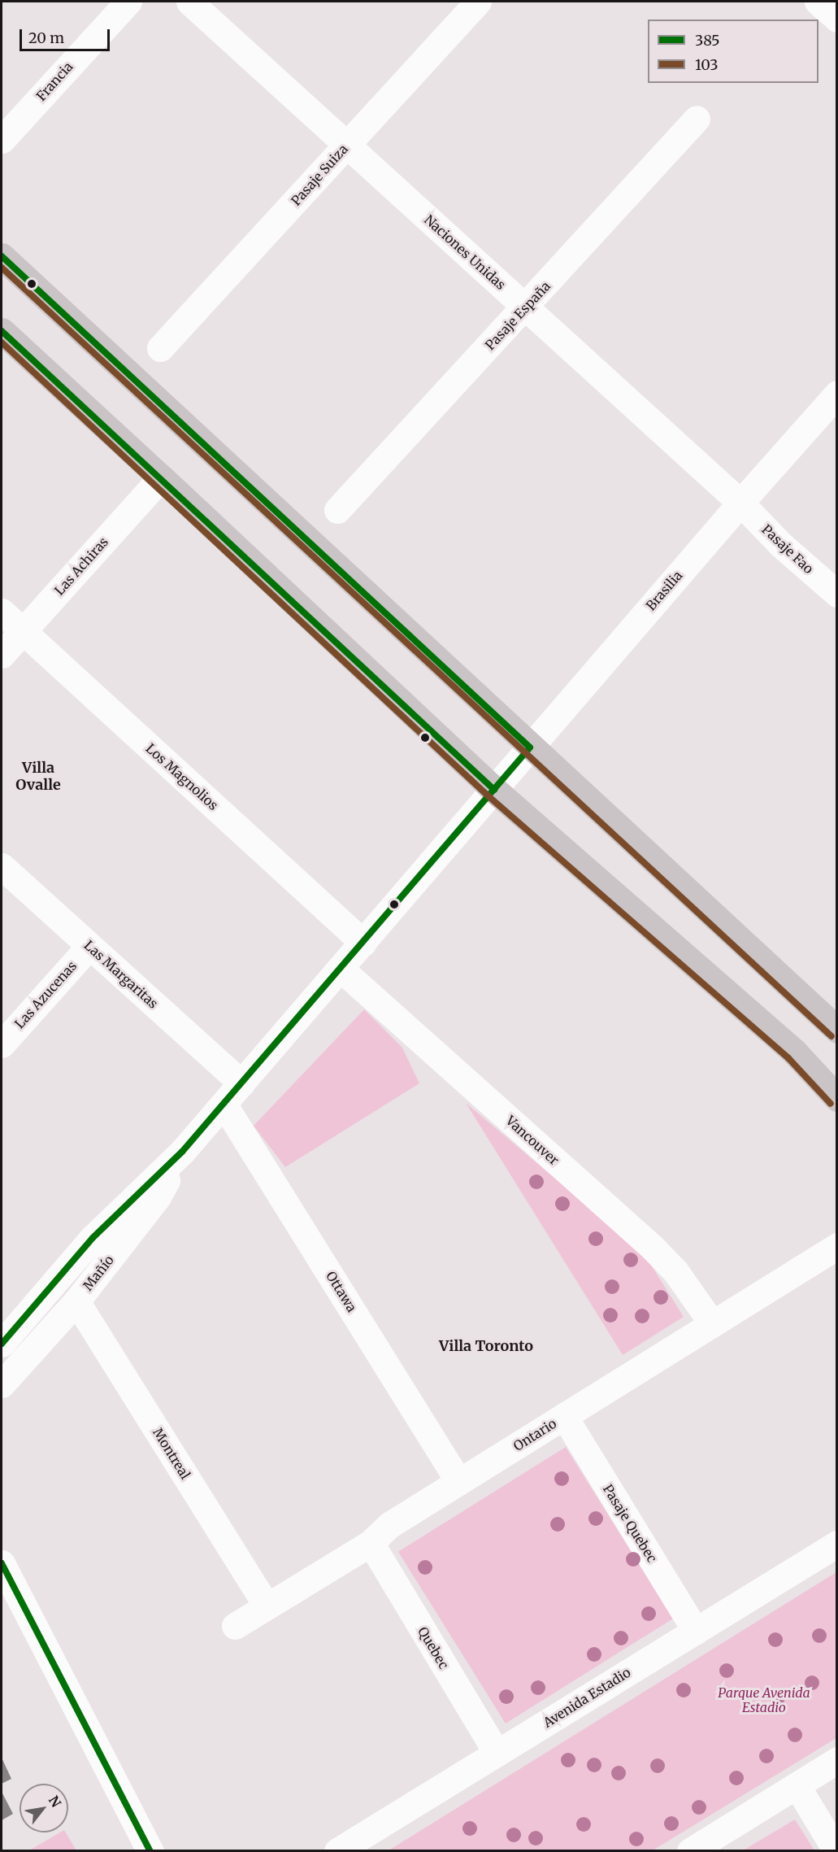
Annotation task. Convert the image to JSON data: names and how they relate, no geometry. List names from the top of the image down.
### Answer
{
  "streets": {
    "street": [
      "Francia",
      "Pasaje Suiza",
      "Naciones Unidas",
      "Pasaje España",
      "Pasaje Fao",
      "Las Achiras",
      "Brasilia",
      "Los Magnolios",
      "Las Margaritas",
      "Las Azucenas",
      "Vancouver",
      "Mañío",
      "Ottawa",
      "Ontario",
      "Montreal",
      "Pasaje Quebec",
      "Quebec",
      "Avenida Estadio"
    ]
  },
  "crossings": [
    ["Pasaje Suiza", "Naciones Unidas"],
    ["Naciones Unidas", "Pasaje España"],
    ["Naciones Unidas", "Pasaje Fao"],
    ["Naciones Unidas", "Brasilia"],
    ["Pasaje Fao", "Brasilia"],
    ["Las Achiras", "Los Magnolios"],
    ["Brasilia", "Mañío"],
    ["Los Magnolios", "Mañío"],
    ["Las Margaritas", "Las Azucenas"],
    ["Las Margaritas", "Mañío"],
    ["Vancouver", "Mañío"],
    ["Vancouver", "Ontario"],
    ["Mañío", "Ottawa"],
    ["Mañío", "Montreal"],
    ["Ottawa", "Ontario"],
    ["Ontario", "Montreal"],
    ["Ontario", "Pasaje Quebec"],
    ["Ontario", "Quebec"],
    ["Pasaje Quebec", "Avenida Estadio"],
    ["Quebec", "Avenida Estadio"]
  ],
  "districts": ["Villa Ovalle", "Villa Toronto"],
  "parks": ["Parque Avenida Estadio"],
  "lines": ["transit line 385", "transit line 103"],
  "legend": ["385", "103"],
  "scale_bar": "20 m",
  "north": "top right"
}
